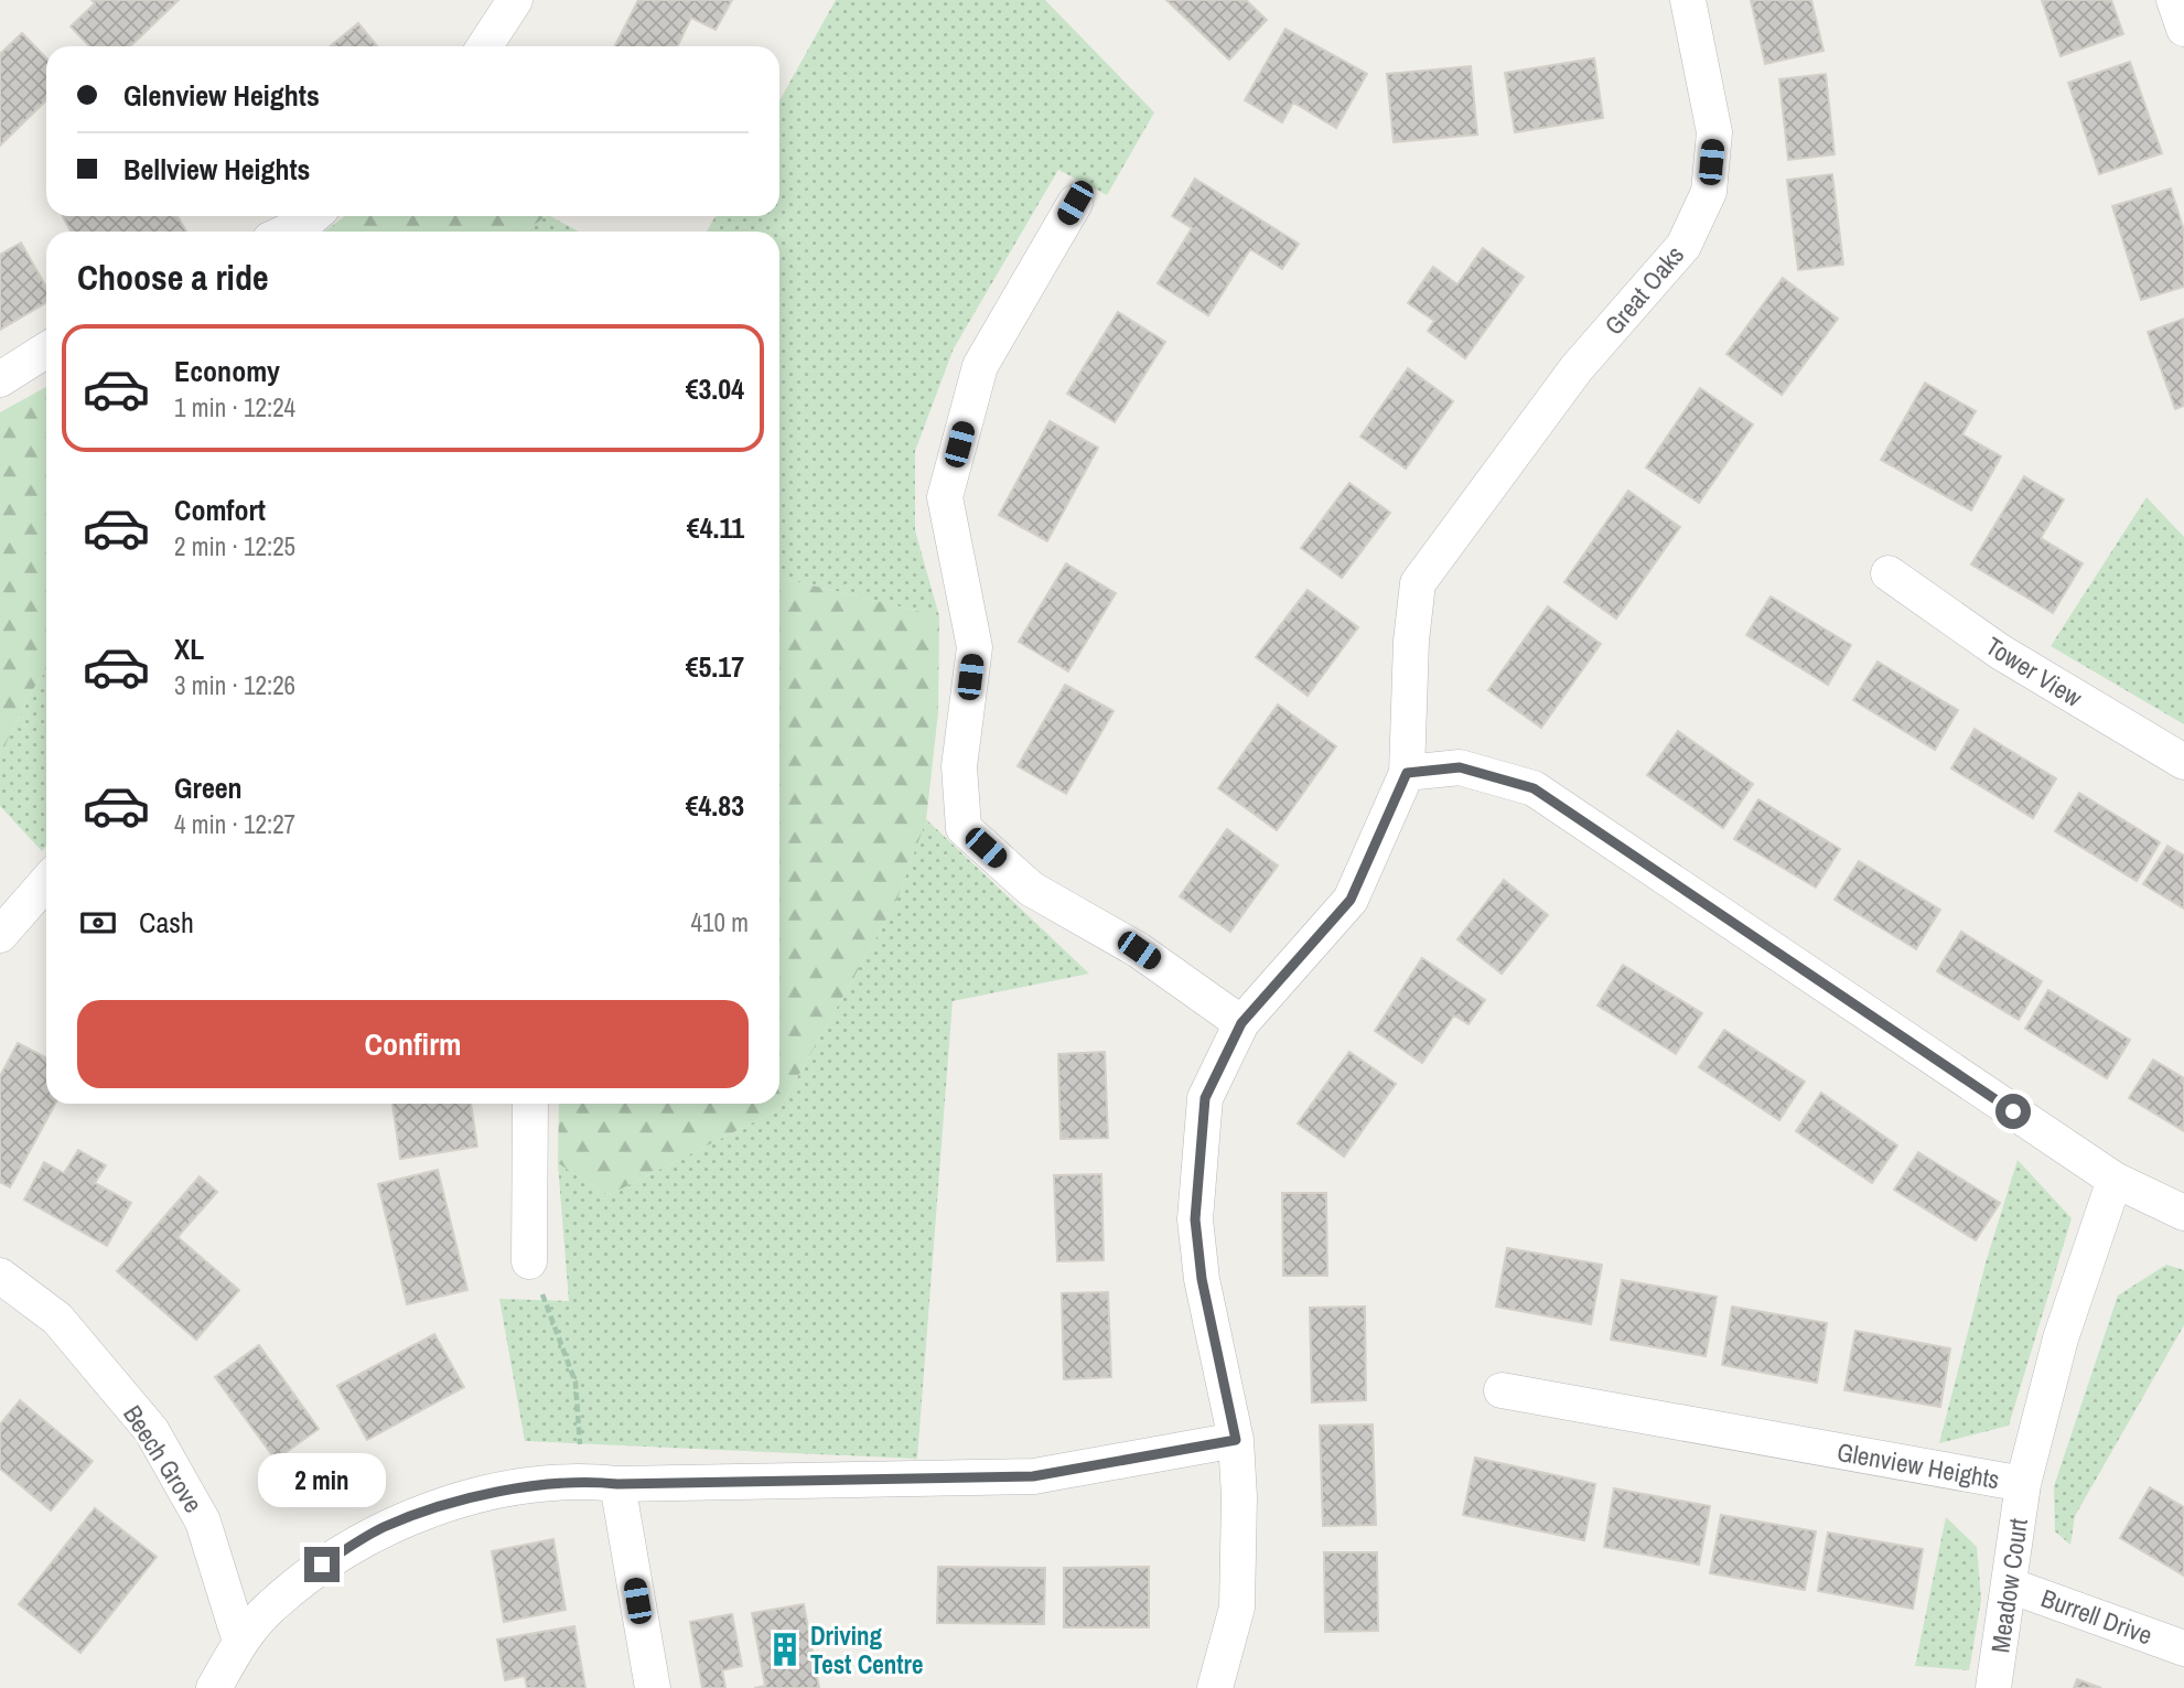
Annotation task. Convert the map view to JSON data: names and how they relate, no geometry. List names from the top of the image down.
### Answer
{
  "streets": {
    "street": [
      "Great Oaks",
      "Tower View",
      "Beech Grove",
      "Glenview Heights",
      "Meadow Court",
      "Burrell Drive"
    ]
  },
  "crossings": [
    ["Glenview Heights", "Meadow Court"],
    ["Meadow Court", "Burrell Drive"]
  ],
  "places": {
    "building": ["Driving Test Centre"]
  },
  "page": {
    "banner": ["Glenview Heights", "Bellview Heights"],
    "heading": "Choose a ride",
    "list": [
      {
        "name": "Economy",
        "note": "1 min · 12:24",
        "value": "€3.04"
      },
      {
        "name": "Comfort",
        "note": "2 min · 12:25",
        "value": "€4.11"
      },
      {
        "name": "XL",
        "note": "3 min · 12:26",
        "value": "€5.17"
      },
      {
        "name": "Green",
        "note": "4 min · 12:27",
        "value": "€4.83"
      }
    ],
    "pay": ["Cash", "410 m"],
    "buttons": "Confirm",
    "bubble": "2 min"
  }
}
